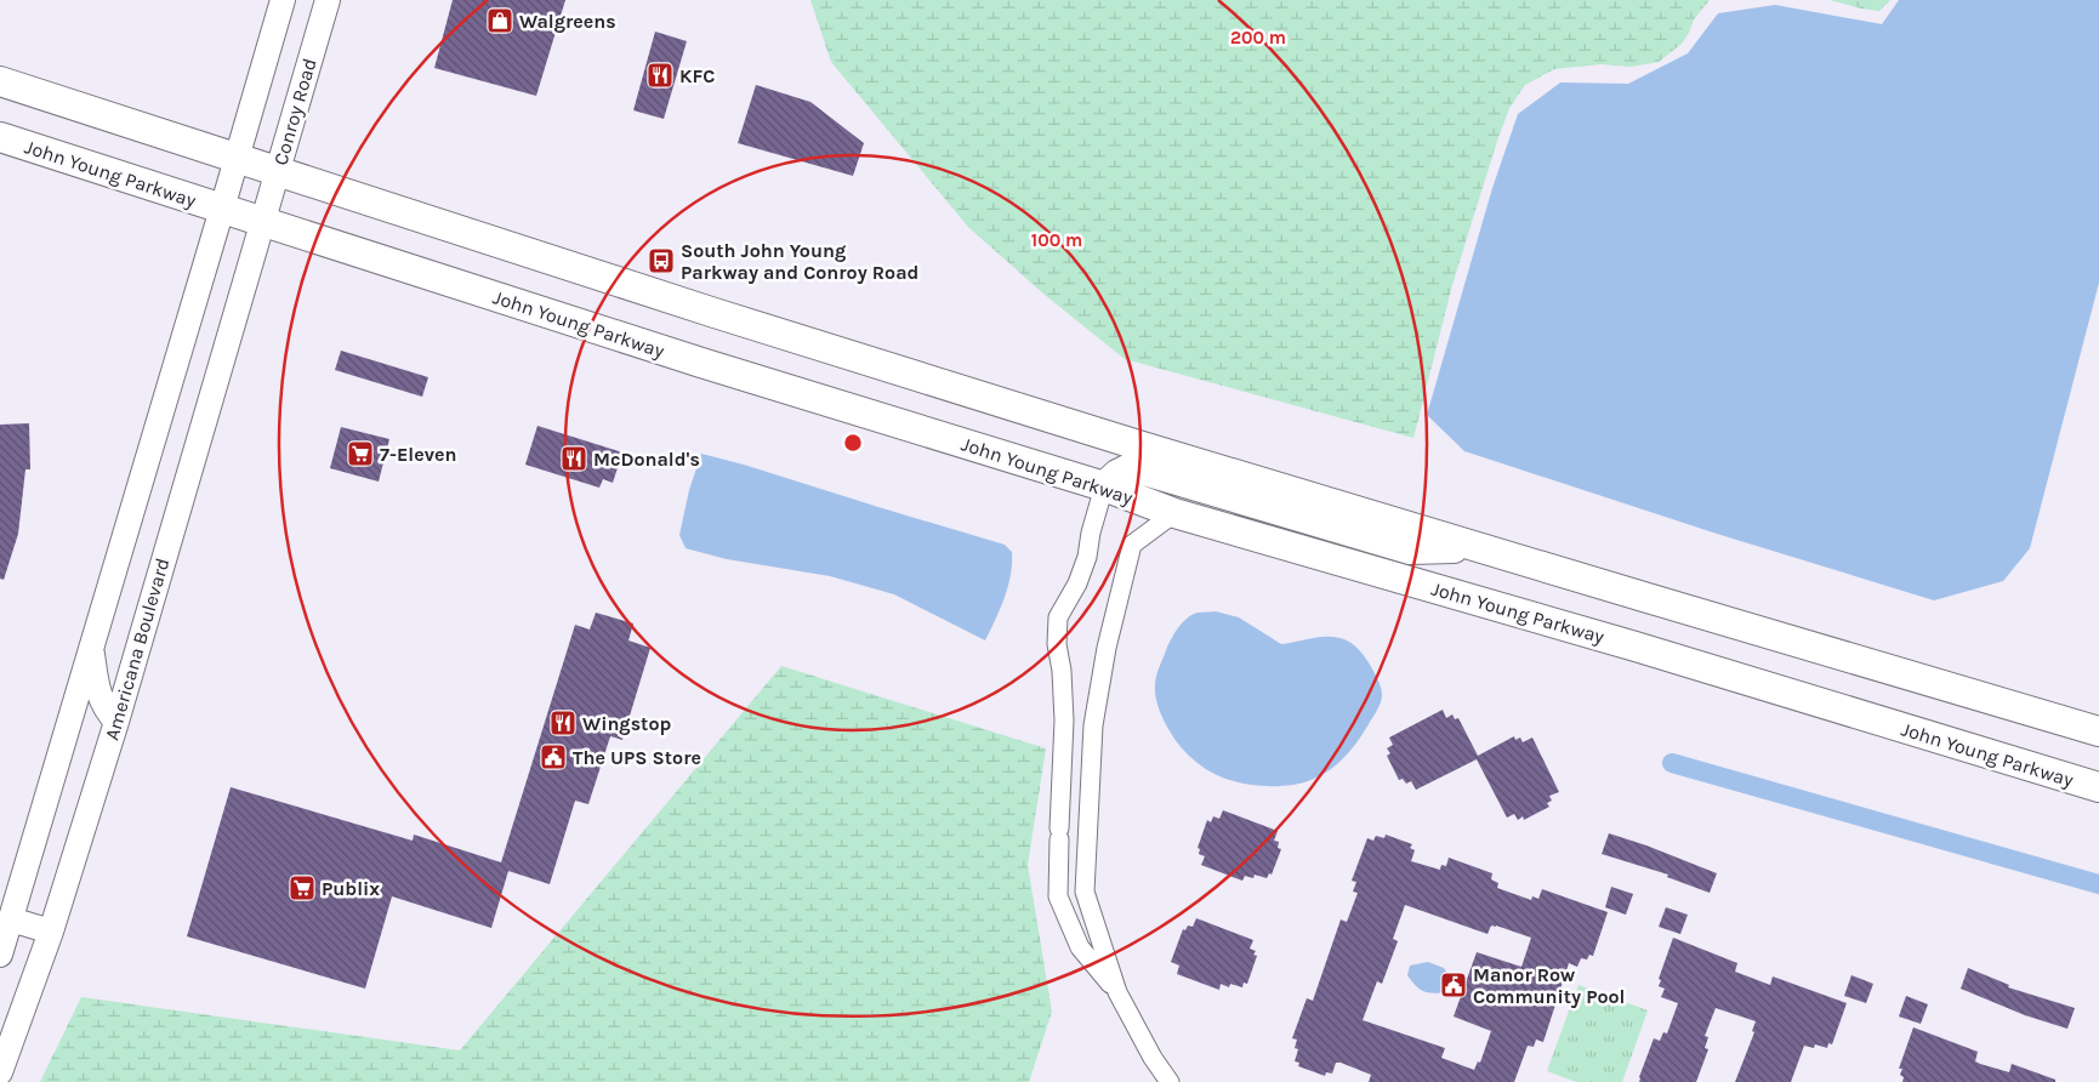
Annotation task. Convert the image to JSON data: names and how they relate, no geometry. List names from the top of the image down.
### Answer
{
  "streets": {
    "highway": ["John Young Parkway"],
    "main road": ["Conroy Road", "Americana Boulevard"]
  },
  "crossings": [
    ["Conroy Road", "John Young Parkway"],
    ["Conroy Road", "Americana Boulevard"],
    ["John Young Parkway", "Americana Boulevard"]
  ],
  "places": {
    "shop": ["Walgreens"],
    "restaurant": ["KFC", "McDonald's", "Wingstop"],
    "bus stop": ["South John Young Parkway and Conroy Road"],
    "supermarket": ["7-Eleven", "Publix"],
    "public building": ["The UPS Store", "Manor Row Community Pool"]
  },
  "rings": ["200 m", "100 m"]
}
